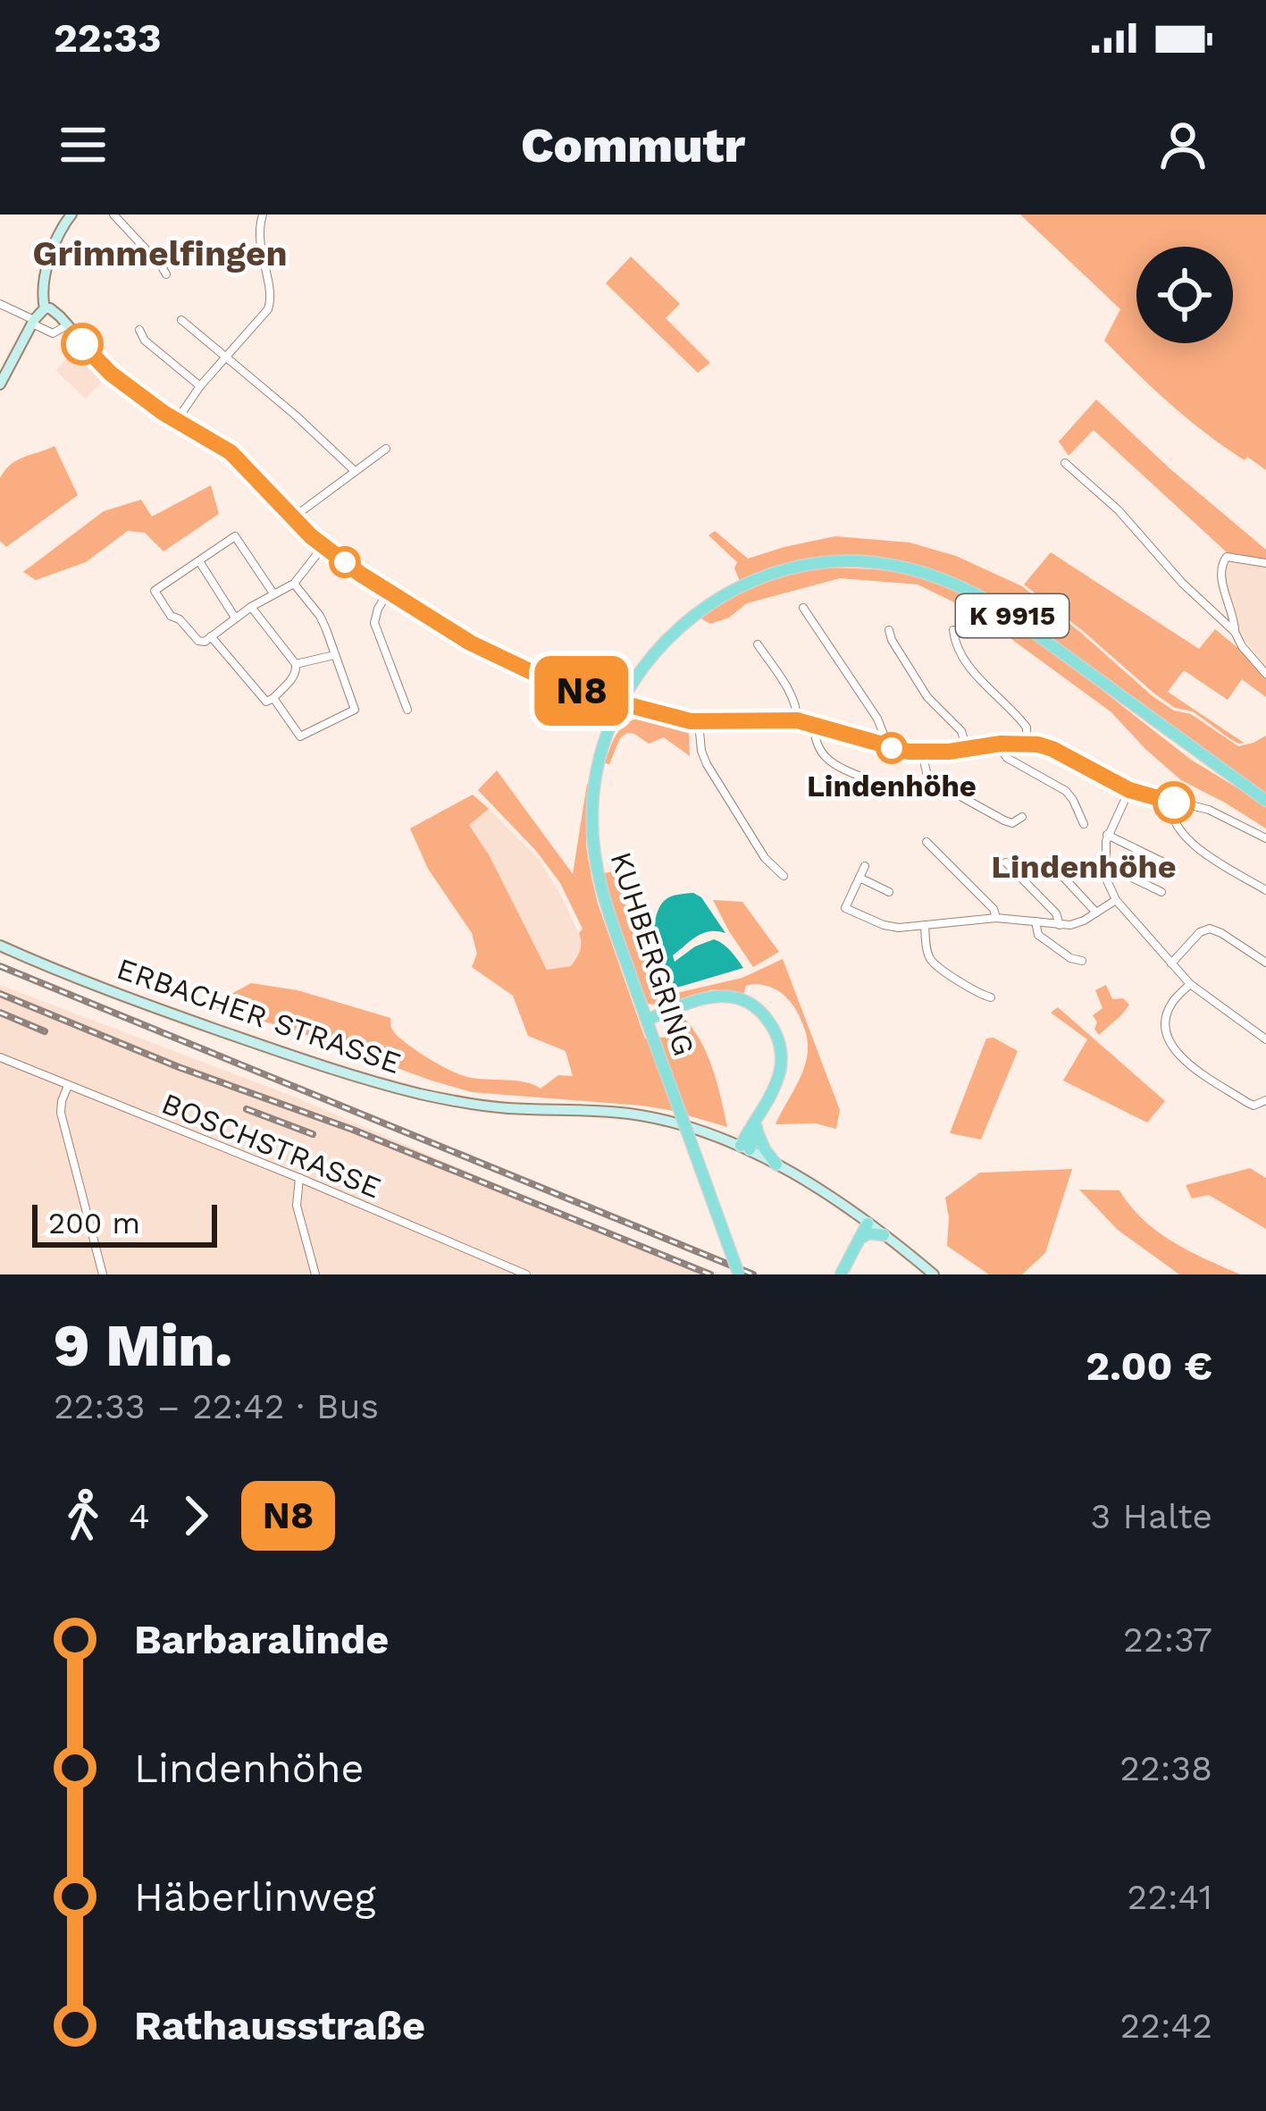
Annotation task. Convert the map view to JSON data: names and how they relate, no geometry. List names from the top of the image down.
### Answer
{
  "streets": {
    "main road": ["K 9915", "KUHBERGRING", "ERBACHER STRASSE"],
    "street": ["BOSCHSTRASSE"]
  },
  "districts": ["Grimmelfingen", "Lindenhöhe"],
  "places": ["Lindenhöhe"],
  "lines": ["bus line N8"],
  "scale_bar": "200 m",
  "page": {
    "status": "22:33",
    "header": "Commutr",
    "on_map": "N8",
    "scale": "200 m",
    "heading": ["9 Min.", "22:33 – 22:42 · Bus", "2.00 €"],
    "legs": ["4", "N8", "3 Halte"],
    "list": [
      {
        "name": "Barbaralinde",
        "value": "22:37"
      },
      {
        "name": "Lindenhöhe",
        "value": "22:38"
      },
      {
        "name": "Häberlinweg",
        "value": "22:41"
      },
      {
        "name": "Rathausstraße",
        "value": "22:42"
      }
    ]
  }
}
